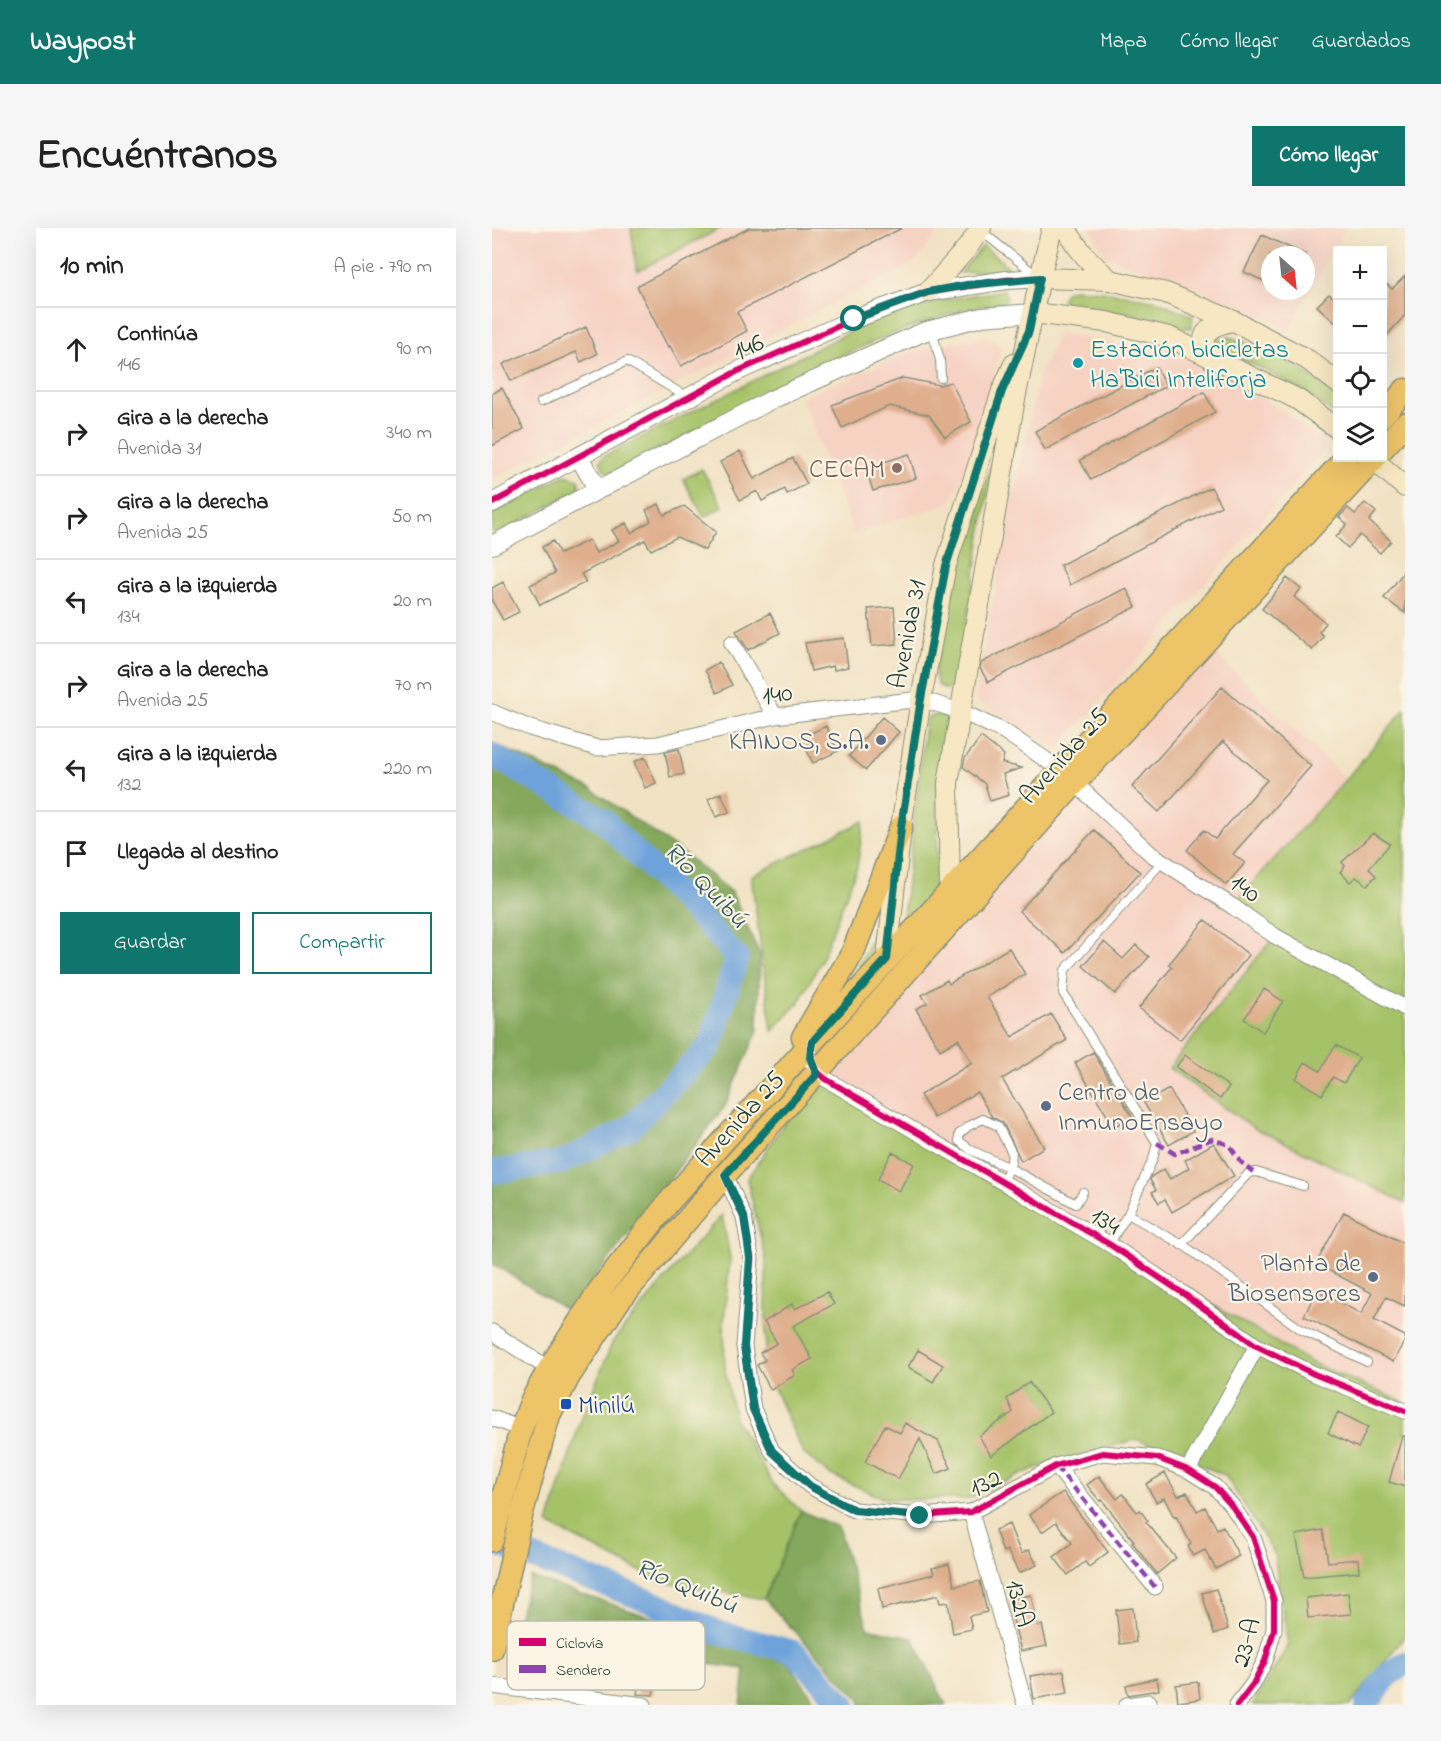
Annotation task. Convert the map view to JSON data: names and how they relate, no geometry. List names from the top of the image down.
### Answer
{
  "streets": {
    "main road": ["146", "Avenida 31", "Avenida 25"],
    "street": [
      "140",
      "134",
      "132",
      "132A",
      "23-A"
    ]
  },
  "crossings": [
    ["146", "Avenida 31"],
    ["Avenida 31", "140"],
    ["Avenida 31", "Avenida 25"],
    ["140", "Avenida 25"],
    ["Avenida 25", "134"],
    ["Avenida 25", "132"],
    ["132", "132A"],
    ["132", "23-A"]
  ],
  "water": ["Río Quibú"],
  "places": {
    "other": [
      "Estación bicicletas Ha'Bici Inteliforja",
      "CECAM",
      "KAINOS, S.A.",
      "Centro de InmunoEnsayo",
      "Planta de Biosensores"
    ],
    "transit": ["Minilú"]
  },
  "legend": ["Ciclovía", "Sendero"],
  "north": "bottom right",
  "page": {
    "header": "Waypost",
    "nav": ["Mapa", "Cómo llegar", "Guardados"],
    "title": "Encuéntranos",
    "buttons": [
      "Cómo llegar",
      ["Guardar", "Compartir"]
    ],
    "heading": ["10 min", "A pie · 790 m"],
    "map_buttons": ["+", "−"],
    "list": [
      ["Continúa", "146", "90 m"],
      ["Gira a la derecha", "Avenida 31", "340 m"],
      ["Gira a la derecha", "Avenida 25", "50 m"],
      ["Gira a la izquierda", "134", "20 m"],
      ["Gira a la derecha", "Avenida 25", "70 m"],
      ["Gira a la izquierda", "132", "220 m"],
      "Llegada al destino"
    ]
  }
}
